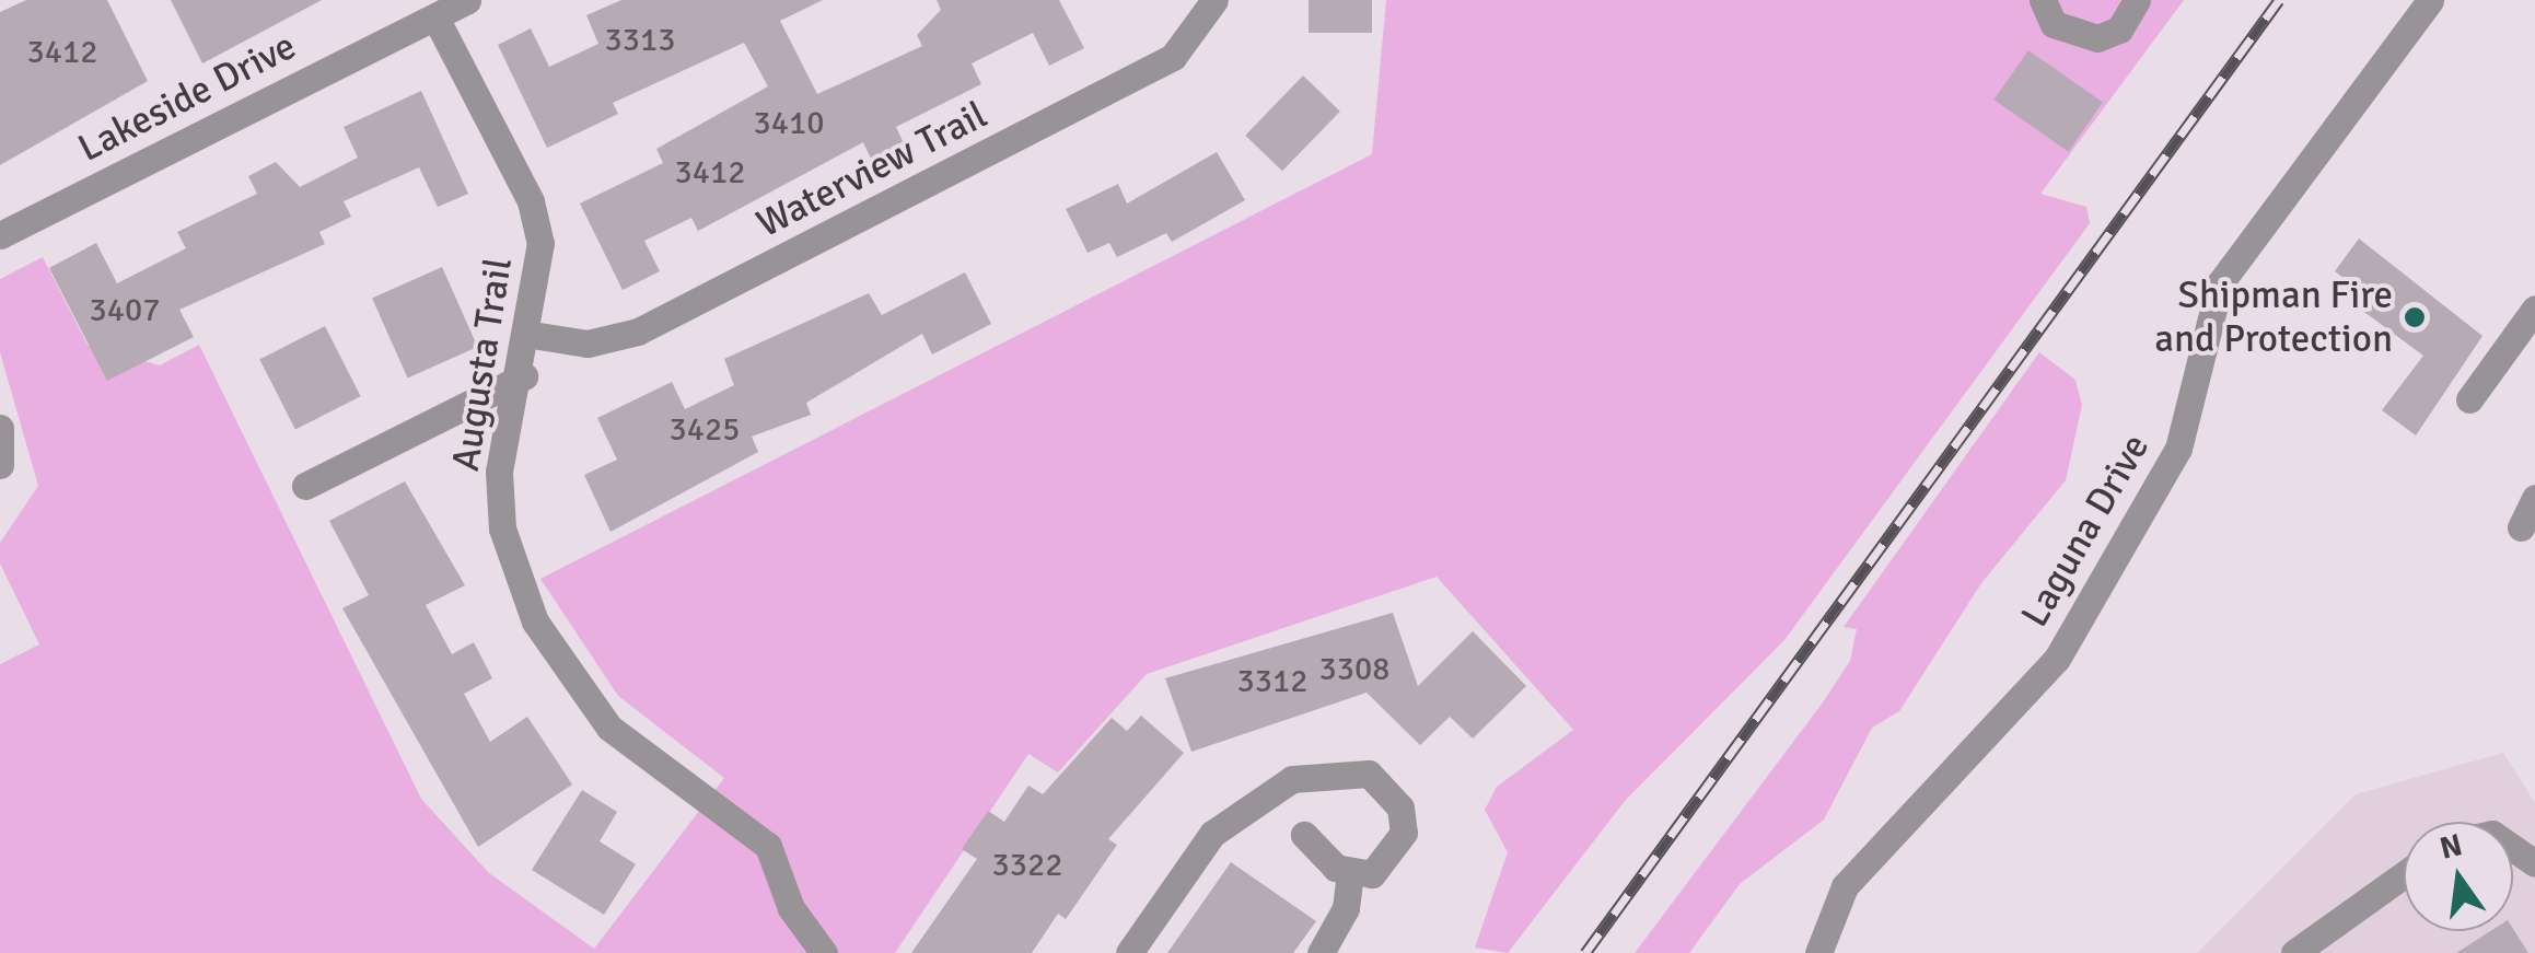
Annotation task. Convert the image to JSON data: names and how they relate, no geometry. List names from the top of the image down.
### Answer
{
  "streets": {
    "street": [
      "Lakeside Drive",
      "Waterview Trail",
      "Augusta Trail",
      "Laguna Drive"
    ]
  },
  "crossings": [
    ["Lakeside Drive", "Augusta Trail"],
    ["Waterview Trail", "Augusta Trail"]
  ],
  "places": ["Shipman Fire and Protection"],
  "house_numbers": [
    "3313",
    "3412",
    "3410",
    "3412",
    "3407",
    "3425",
    "3308",
    "3312",
    "3322"
  ],
  "north": "top"
}
